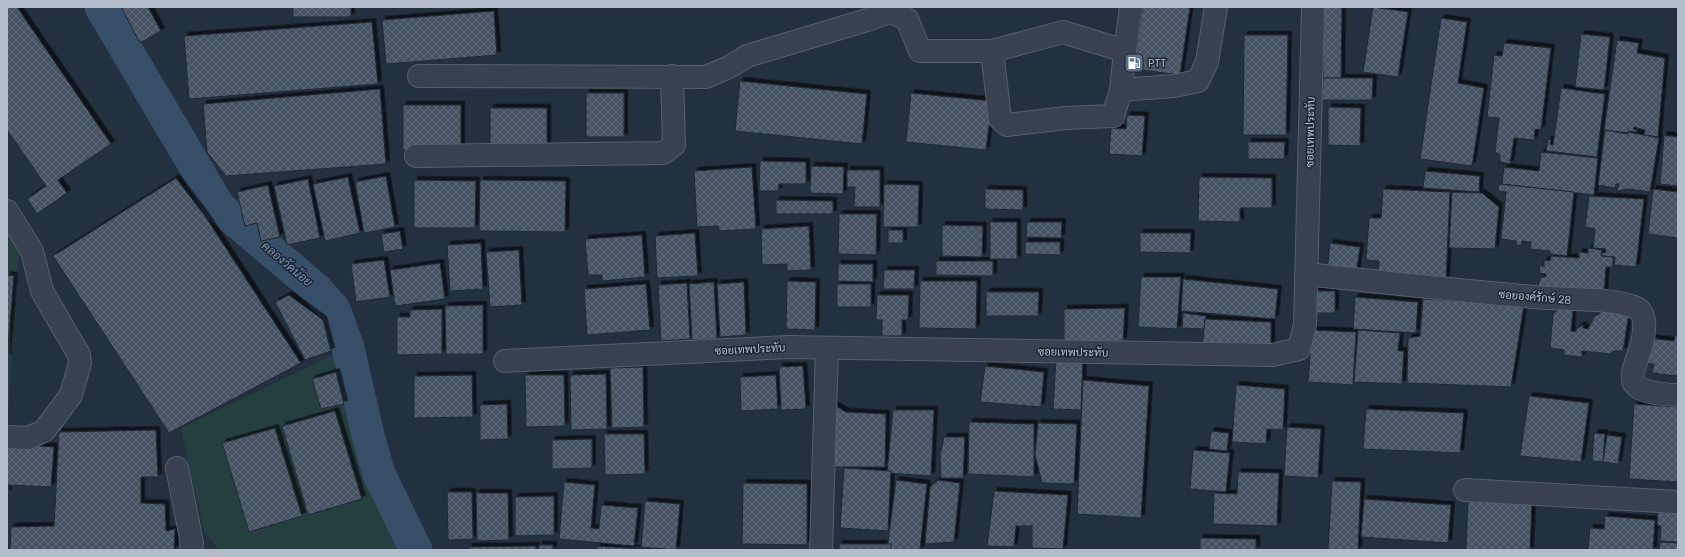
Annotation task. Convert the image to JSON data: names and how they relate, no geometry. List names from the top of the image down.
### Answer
{
  "streets": {
    "street": ["ซอยเทพประทับ", "ซอยองค์รักษ์ 28"]
  },
  "crossings": [
    ["ซอยเทพประทับ", "ซอยองค์รักษ์ 28"]
  ],
  "water": ["คลองวัดน้อย"],
  "places": {
    "fuel station": ["PTT"]
  }
}
